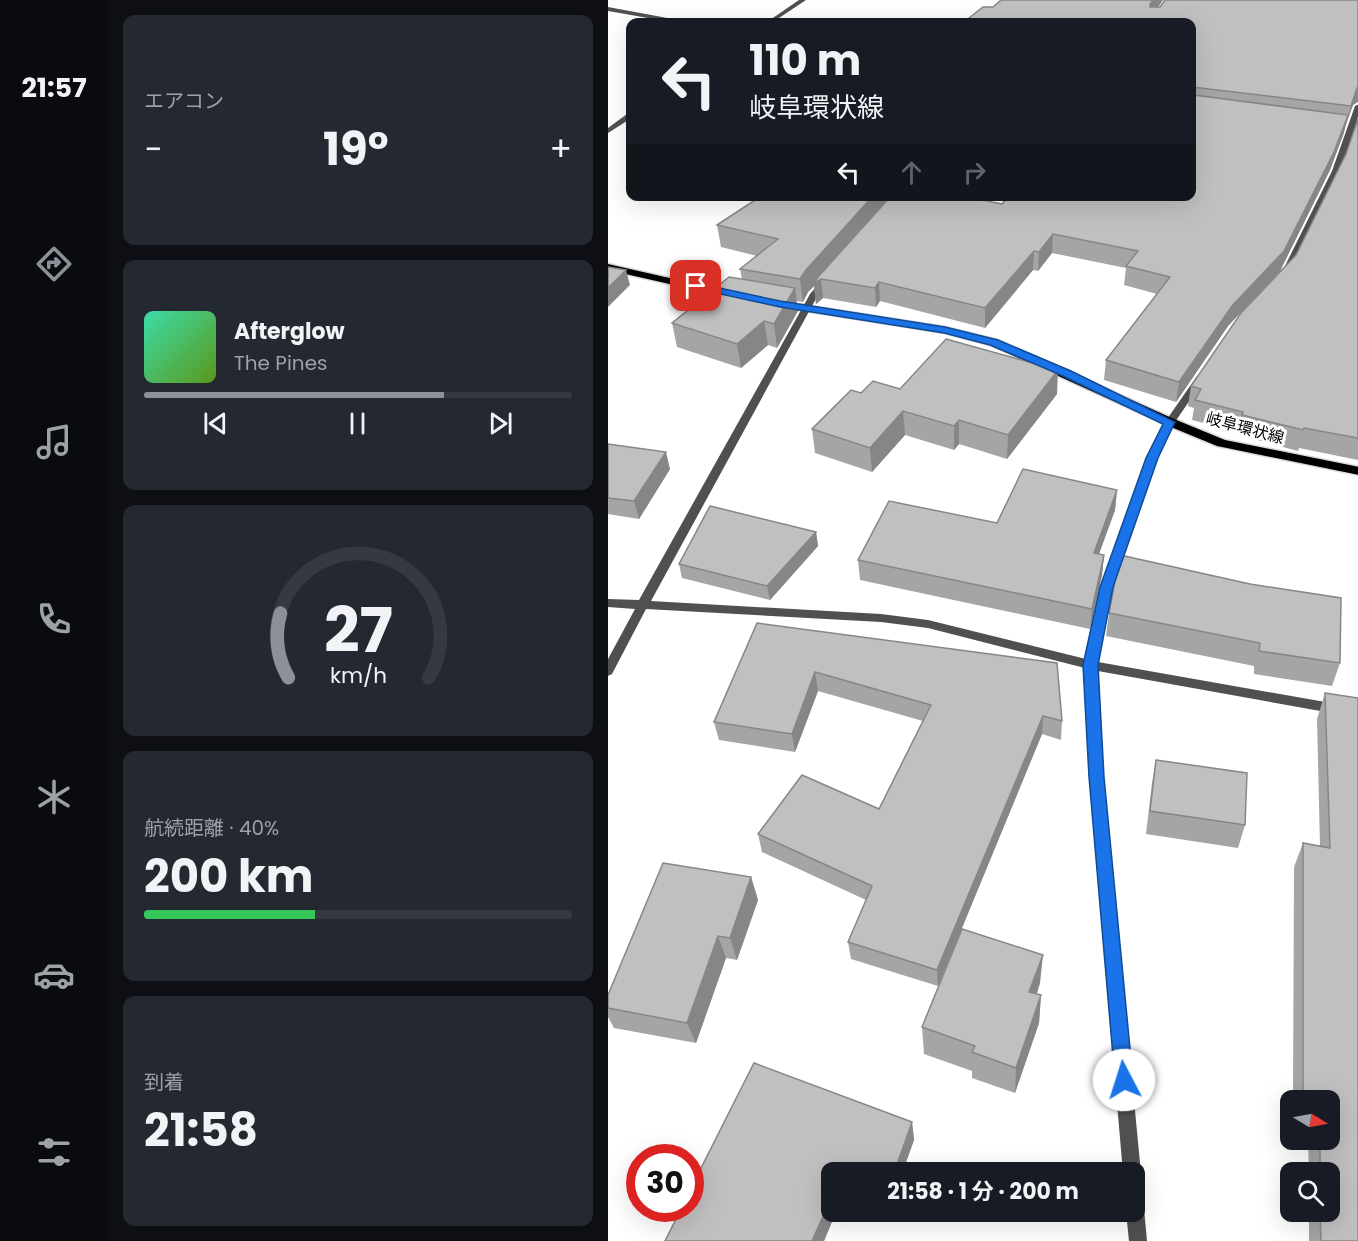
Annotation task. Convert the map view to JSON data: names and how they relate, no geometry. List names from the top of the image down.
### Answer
{
  "streets": {
    "main road": ["岐阜環状線"]
  },
  "north": "right",
  "page": {
    "tabs": "21:57",
    "tile": [
      "エアコン",
      ["航続距離 · 40%", "200 km"],
      ["到着", "21:58"]
    ],
    "turn": ["110 m", "岐阜環状線"],
    "heat": ["−", "19°", "+"],
    "song": ["Afterglow", "The Pines"],
    "limit": "30",
    "trip": "21:58 · 1 分 · 200 m",
    "gauge": ["27", "km/h"]
  }
}
